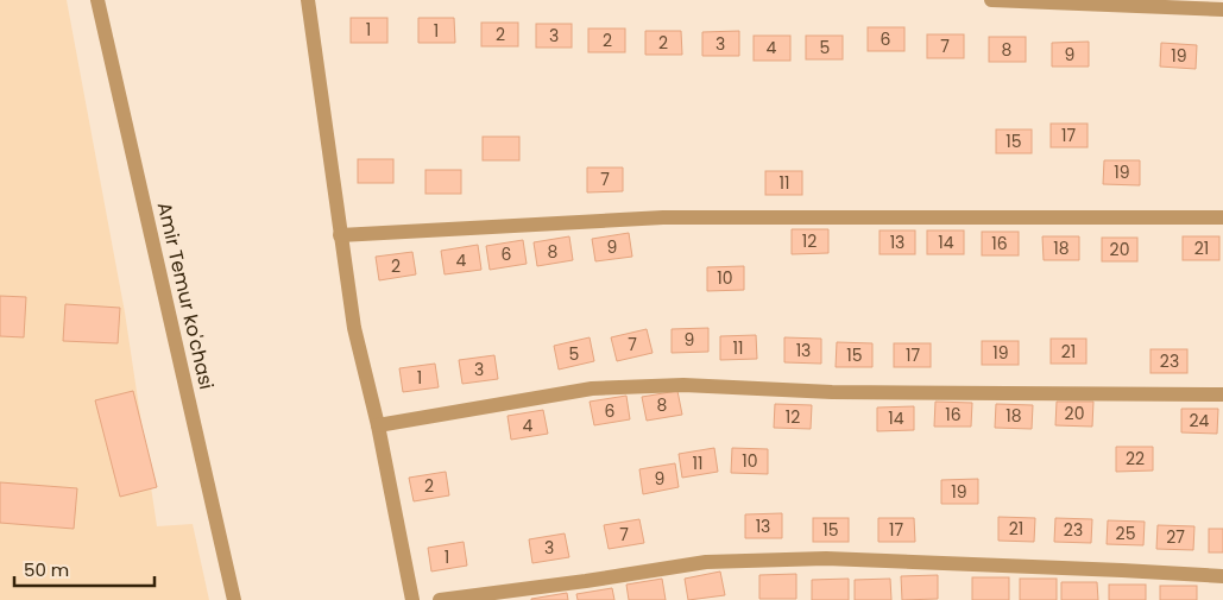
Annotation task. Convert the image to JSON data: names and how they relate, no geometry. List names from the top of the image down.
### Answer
{
  "streets": {
    "street": ["Amir Temur ko'chasi"]
  },
  "house_numbers": [
    "1",
    "1",
    "2",
    "3",
    "6",
    "2",
    "2",
    "3",
    "7",
    "4",
    "5",
    "8",
    "9",
    "19",
    "17",
    "15",
    "19",
    "7",
    "11",
    "12",
    "13",
    "14",
    "16",
    "9",
    "18",
    "21",
    "20",
    "8",
    "6",
    "4",
    "2",
    "10",
    "9",
    "7",
    "11",
    "13",
    "21",
    "19",
    "5",
    "15",
    "17",
    "23",
    "3",
    "1",
    "8",
    "6",
    "20",
    "16",
    "18",
    "12",
    "14",
    "24",
    "4",
    "22",
    "10",
    "11",
    "9",
    "2",
    "19",
    "13",
    "21",
    "15",
    "17",
    "23",
    "25",
    "7",
    "27",
    "3",
    "1"
  ],
  "scale_bar": "50 m"
}
